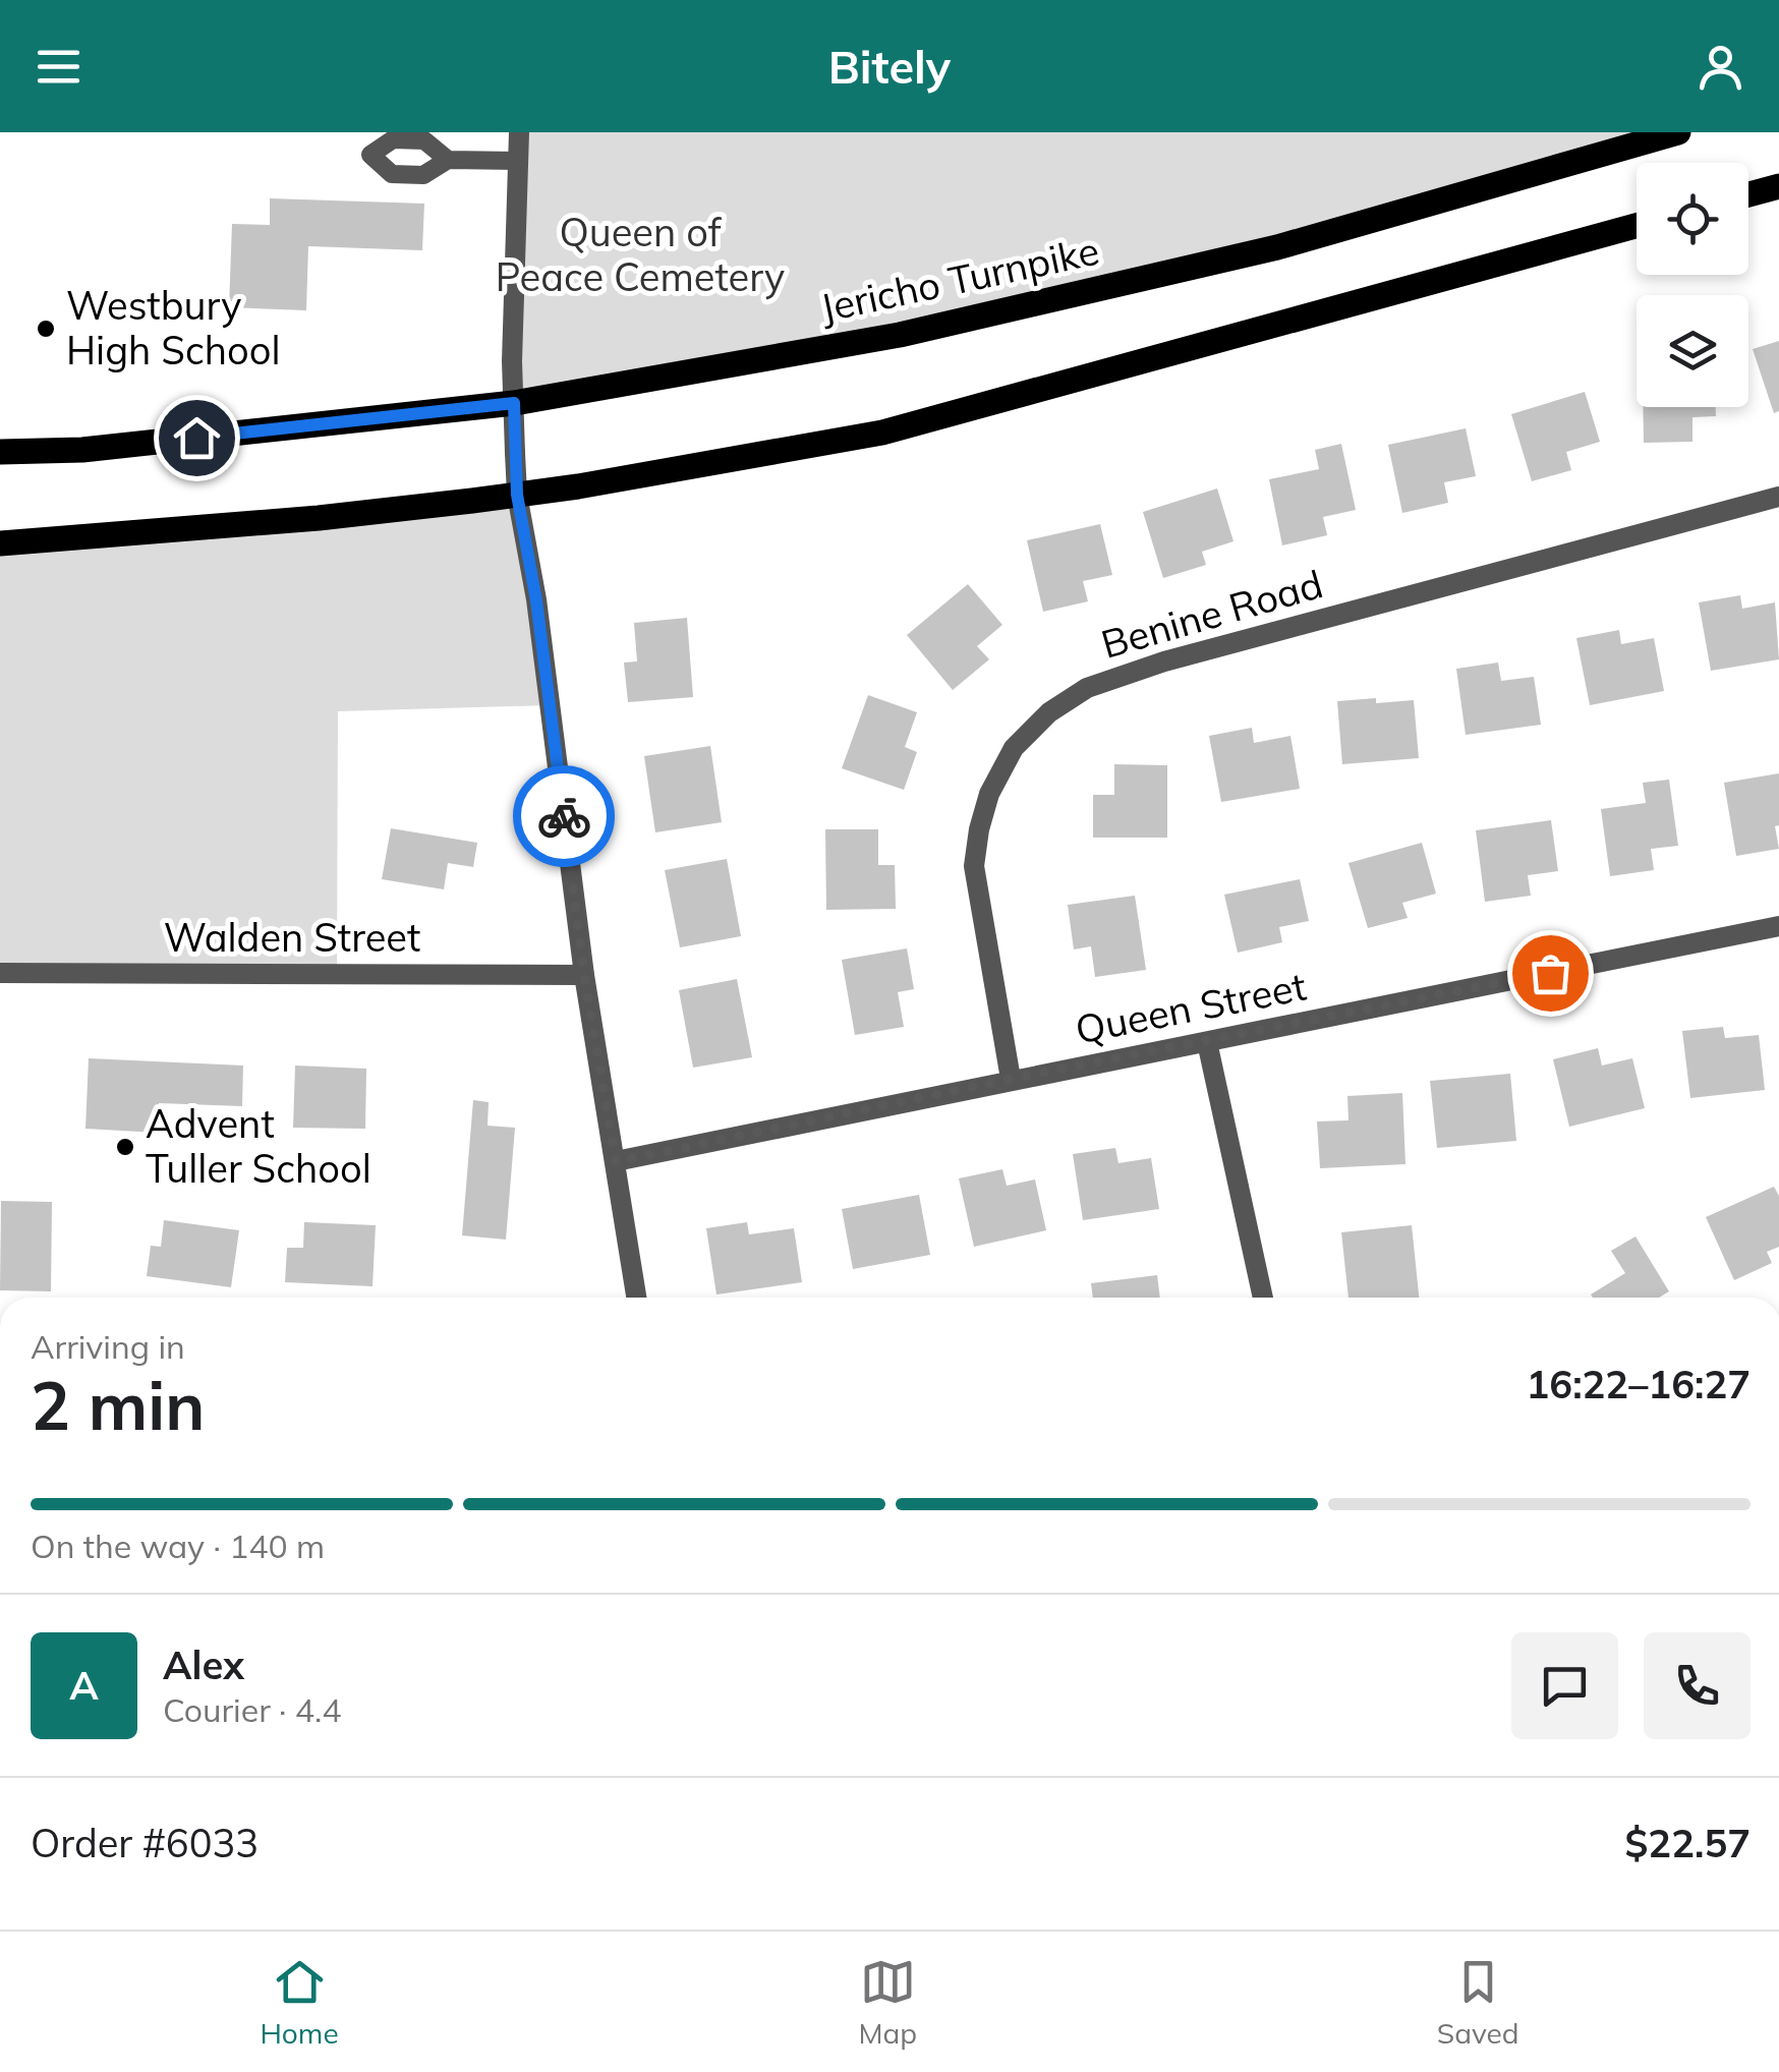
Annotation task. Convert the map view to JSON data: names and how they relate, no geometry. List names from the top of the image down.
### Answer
{
  "streets": {
    "main road": ["Jericho Turnpike"],
    "street": ["Benine Road", "Walden Street", "Queen Street"]
  },
  "crossings": [
    ["Benine Road", "Queen Street"]
  ],
  "parks": ["Queen of Peace Cemetery"],
  "places": ["Westbury High School", "Advent Tuller School"],
  "page": {
    "header": "Bitely",
    "heading": ["2 min", "Arriving in", "16:22–16:27"],
    "panel": [
      "Alex",
      "Courier · 4.4",
      "Order #6033",
      "$22.57"
    ],
    "bar": "On the way · 140 m",
    "round": "A",
    "tabs": ["Home", "Map", "Saved"]
  }
}
